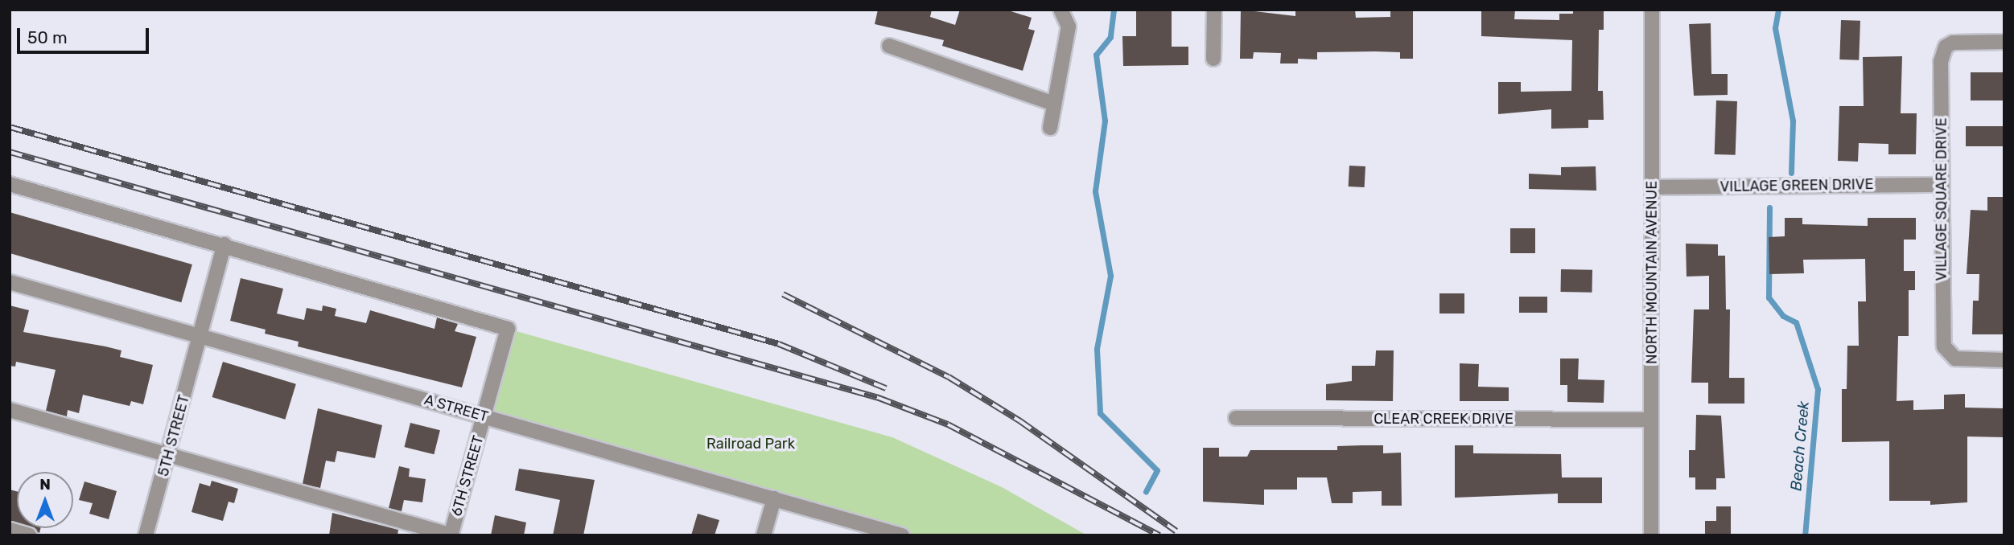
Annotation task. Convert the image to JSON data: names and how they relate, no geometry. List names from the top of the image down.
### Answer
{
  "streets": {
    "street": [
      "VILLAGE GREEN DRIVE",
      "VILLAGE SQUARE DRIVE",
      "NORTH MOUNTAIN AVENUE",
      "A STREET",
      "CLEAR CREEK DRIVE",
      "5TH STREET",
      "6TH STREET"
    ]
  },
  "crossings": [
    ["VILLAGE GREEN DRIVE", "VILLAGE SQUARE DRIVE"],
    ["VILLAGE GREEN DRIVE", "NORTH MOUNTAIN AVENUE"],
    ["NORTH MOUNTAIN AVENUE", "CLEAR CREEK DRIVE"],
    ["A STREET", "5TH STREET"],
    ["A STREET", "6TH STREET"],
    ["5TH STREET", "6TH STREET"]
  ],
  "water": ["Beach Creek"],
  "parks": ["Railroad Park"],
  "scale_bar": "50 m",
  "north": "top"
}
